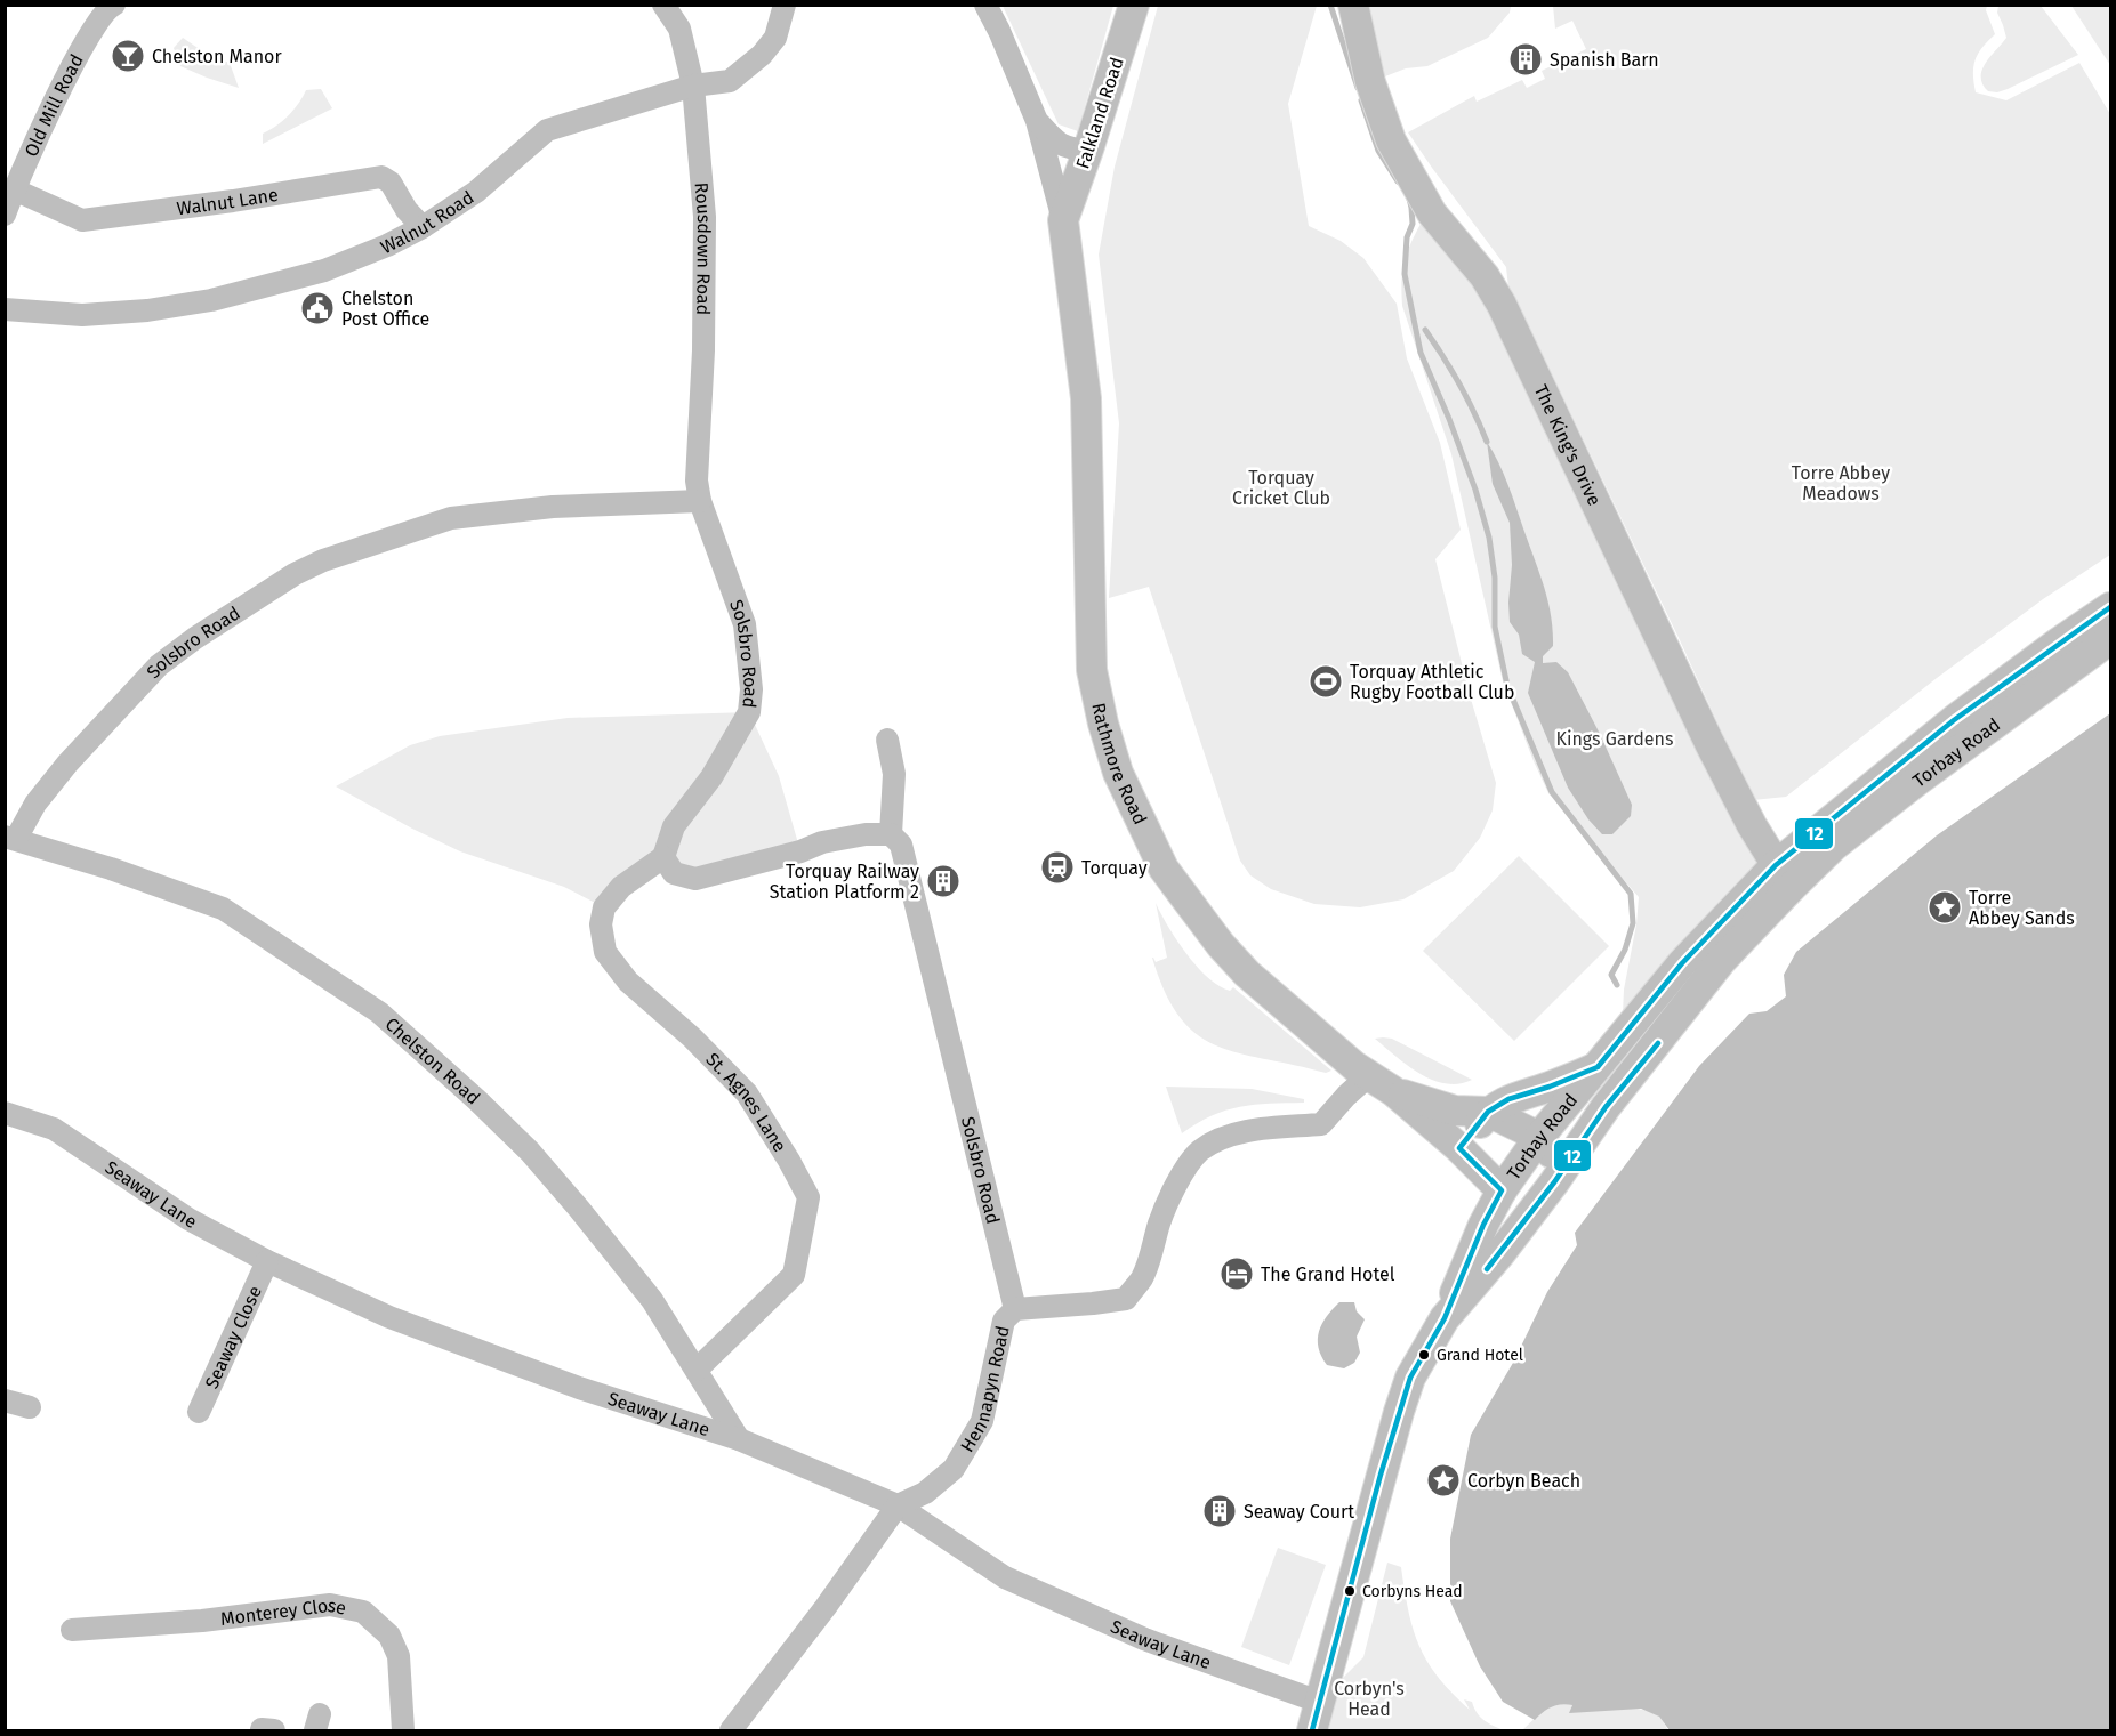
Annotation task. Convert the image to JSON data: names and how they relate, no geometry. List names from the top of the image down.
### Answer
{
  "streets": {
    "main road": [
      "Falkland Road",
      "The King's Drive",
      "Torbay Road",
      "Rathmore Road"
    ],
    "street": [
      "Old Mill Road",
      "Walnut Lane",
      "Walnut Road",
      "Rousdown Road",
      "Solsbro Road",
      "Chelston Road",
      "St. Agnes Lane",
      "Seaway Lane",
      "Seaway Close",
      "Hennapyn Road",
      "Monterey Close"
    ]
  },
  "crossings": [
    ["Old Mill Road", "Walnut Lane"],
    ["Falkland Road", "Rathmore Road"],
    ["Walnut Lane", "Walnut Road"],
    ["Walnut Road", "Rousdown Road"],
    ["Rousdown Road", "Solsbro Road"],
    ["The King's Drive", "Torbay Road"],
    ["Solsbro Road", "Chelston Road"],
    ["Solsbro Road", "St. Agnes Lane"],
    ["Solsbro Road", "Hennapyn Road"],
    ["Torbay Road", "Rathmore Road"],
    ["Torbay Road", "Seaway Lane"],
    ["Rathmore Road", "Hennapyn Road"],
    ["Chelston Road", "St. Agnes Lane"],
    ["Chelston Road", "Seaway Lane"],
    ["Seaway Lane", "Seaway Close"],
    ["Seaway Lane", "Hennapyn Road"]
  ],
  "parks": [
    "Torre Abbey Meadows",
    "Torquay Cricket Club",
    "Kings Gardens",
    "Corbyn's Head"
  ],
  "places": {
    "bar": ["Chelston Manor"],
    "building": ["Spanish Barn", "Torquay Railway Station Platform 2", "Seaway Court"],
    "public building": ["Chelston Post Office"],
    "sports": ["Torquay Athletic Rugby Football Club"],
    "station": ["Torquay"],
    "place": ["Torre Abbey Sands", "Corbyn Beach"],
    "hotel": ["The Grand Hotel"],
    "other": ["Grand Hotel", "Corbyns Head"]
  },
  "lines": ["transit line 12"]
}
